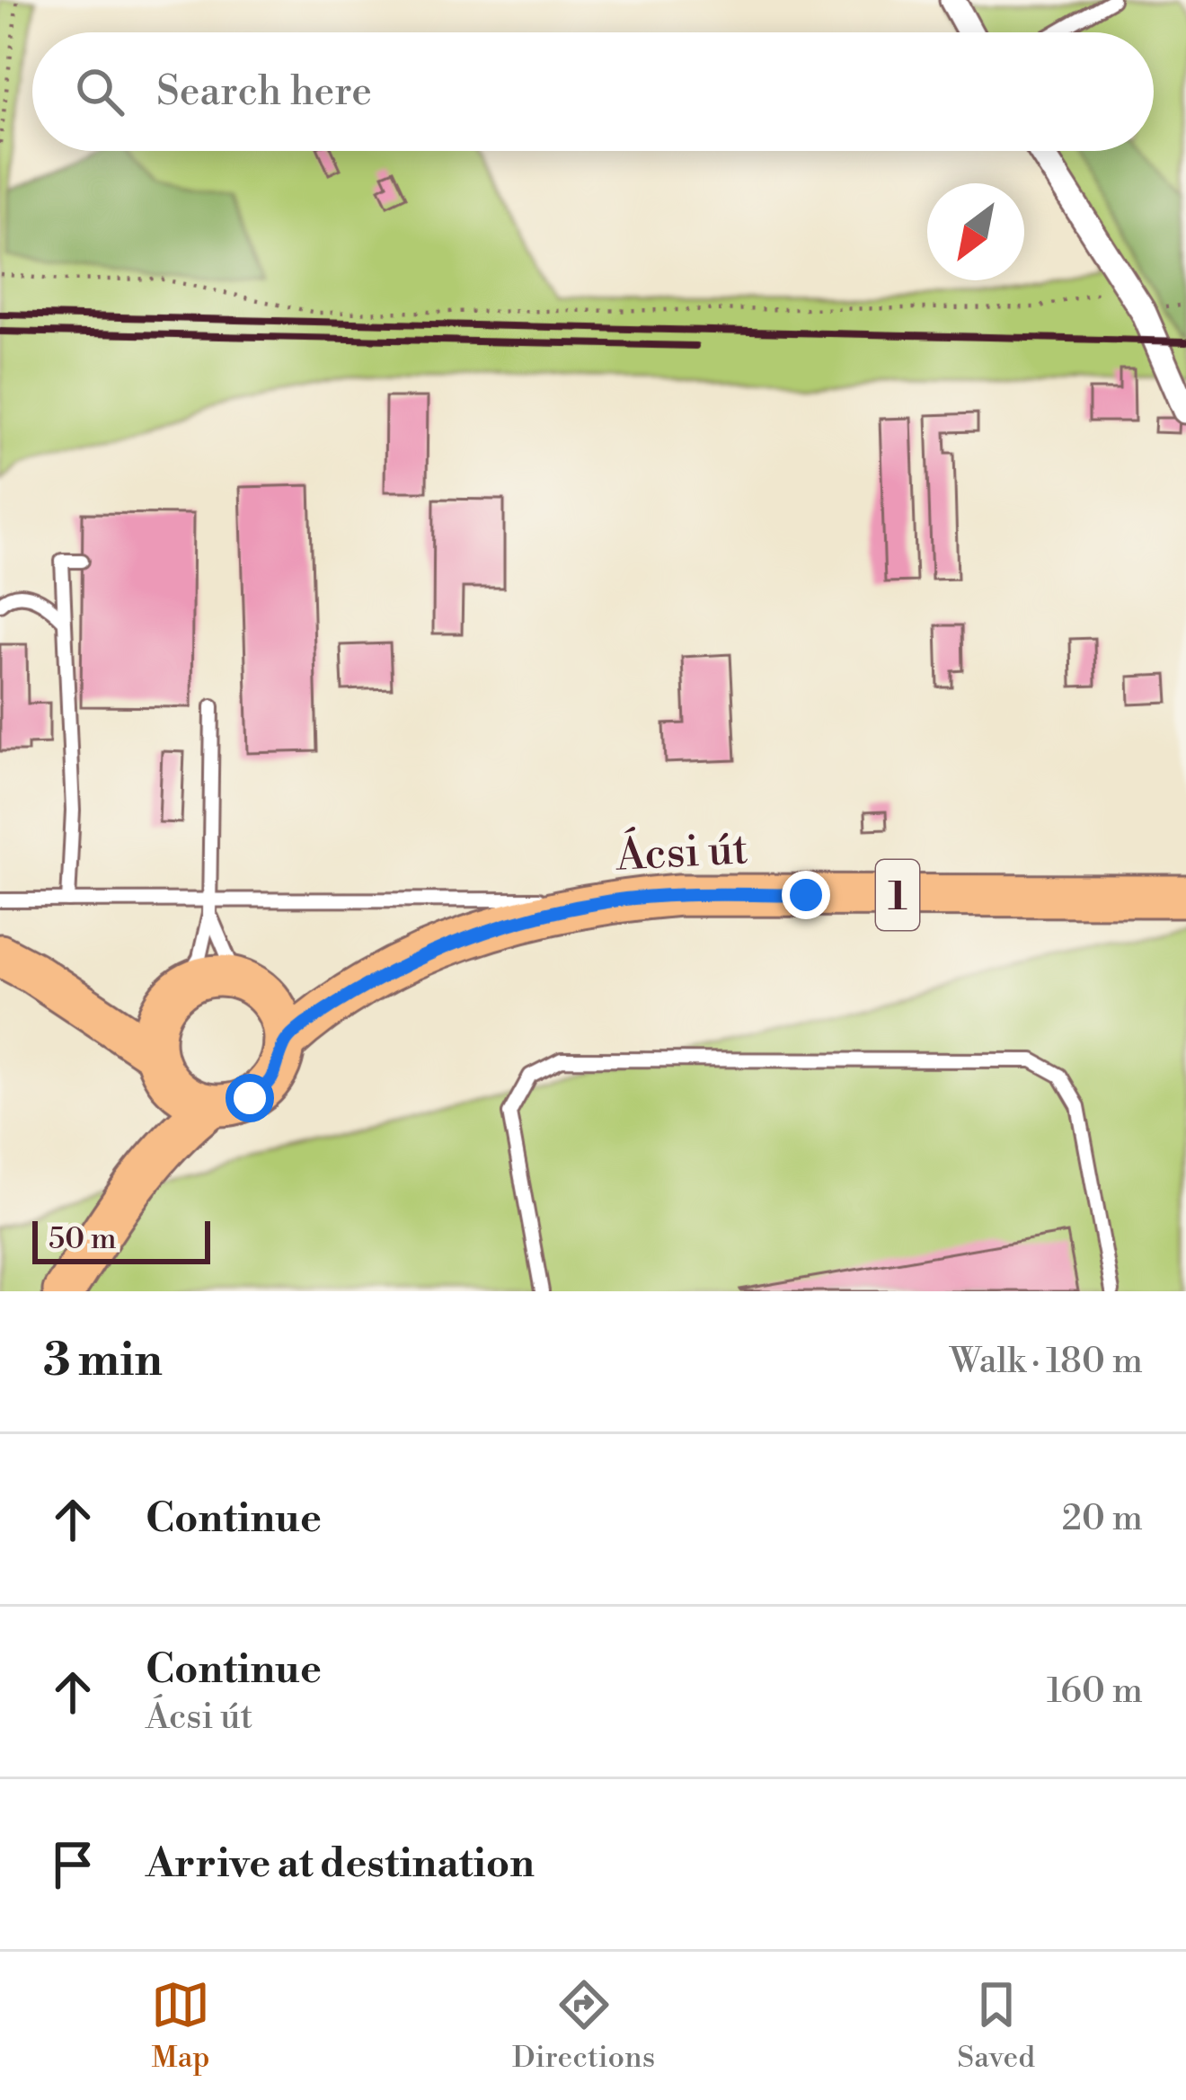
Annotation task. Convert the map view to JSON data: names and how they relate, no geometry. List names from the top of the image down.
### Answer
{
  "streets": {
    "main road": ["Ácsi út", "1"]
  },
  "crossings": [
    ["Ácsi út", "1"]
  ],
  "scale_bar": "50 m",
  "north": "bottom left",
  "page": {
    "search": "Search here",
    "scale": "50 m",
    "heading": ["3 min", "Walk · 180 m"],
    "list": [
      ["Continue", "20 m"],
      ["Continue", "Ácsi út", "160 m"],
      "Arrive at destination"
    ],
    "nav": ["Map", "Directions", "Saved"]
  }
}
